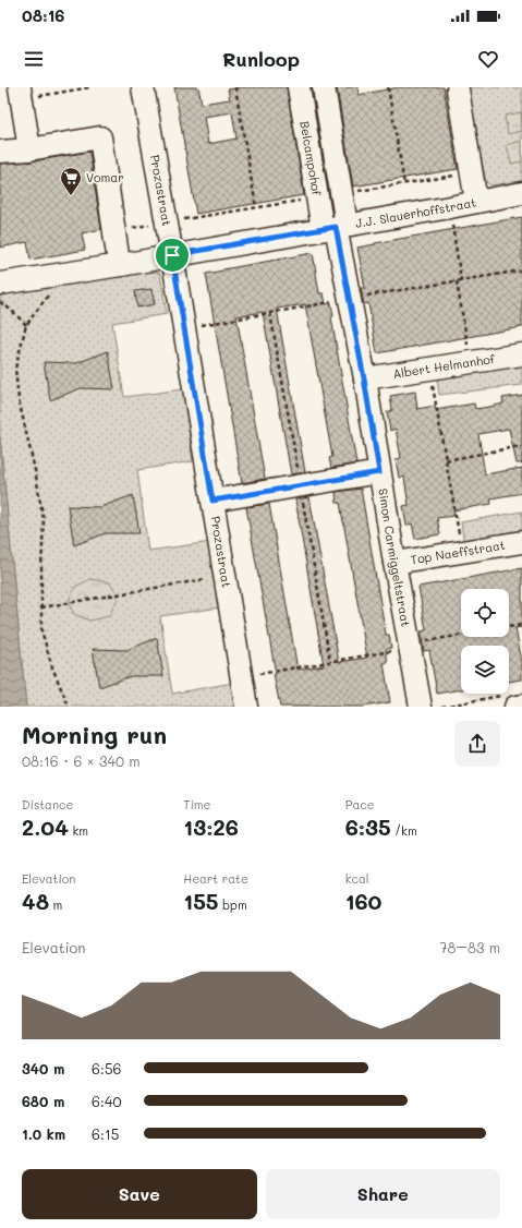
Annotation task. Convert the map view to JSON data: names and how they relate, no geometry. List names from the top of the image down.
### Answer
{
  "streets": {
    "street": [
      "Belcampohof",
      "Prozastraat",
      "J.J. Slauerhoffstraat",
      "Albert Helmanhof",
      "Top Naeffstraat",
      "Simon Carmiggeltstraat"
    ]
  },
  "crossings": [
    ["Belcampohof", "J.J. Slauerhoffstraat"],
    ["Belcampohof", "Simon Carmiggeltstraat"],
    ["Prozastraat", "J.J. Slauerhoffstraat"],
    ["J.J. Slauerhoffstraat", "Simon Carmiggeltstraat"],
    ["Albert Helmanhof", "Simon Carmiggeltstraat"],
    ["Top Naeffstraat", "Simon Carmiggeltstraat"]
  ],
  "places": {
    "supermarket": ["Vomar"]
  },
  "page": {
    "status": "08:16",
    "header": "Runloop",
    "heading": ["Morning run", "08:16 · 6 × 340 m"],
    "stats": [
      ["Distance", "2.04 km"],
      ["Time", "13:26"],
      ["Pace", "6:35 /km"],
      ["Elevation", "48 m"],
      ["Heart rate", "155 bpm"],
      ["kcal", "160"]
    ],
    "chart": ["Elevation", "78–83 m"],
    "list": [
      {
        "name": "340 m",
        "note": "6:56"
      },
      {
        "name": "680 m",
        "note": "6:40"
      },
      {
        "name": "1.0 km",
        "note": "6:15"
      }
    ],
    "buttons": ["Save", "Share"]
  }
}
